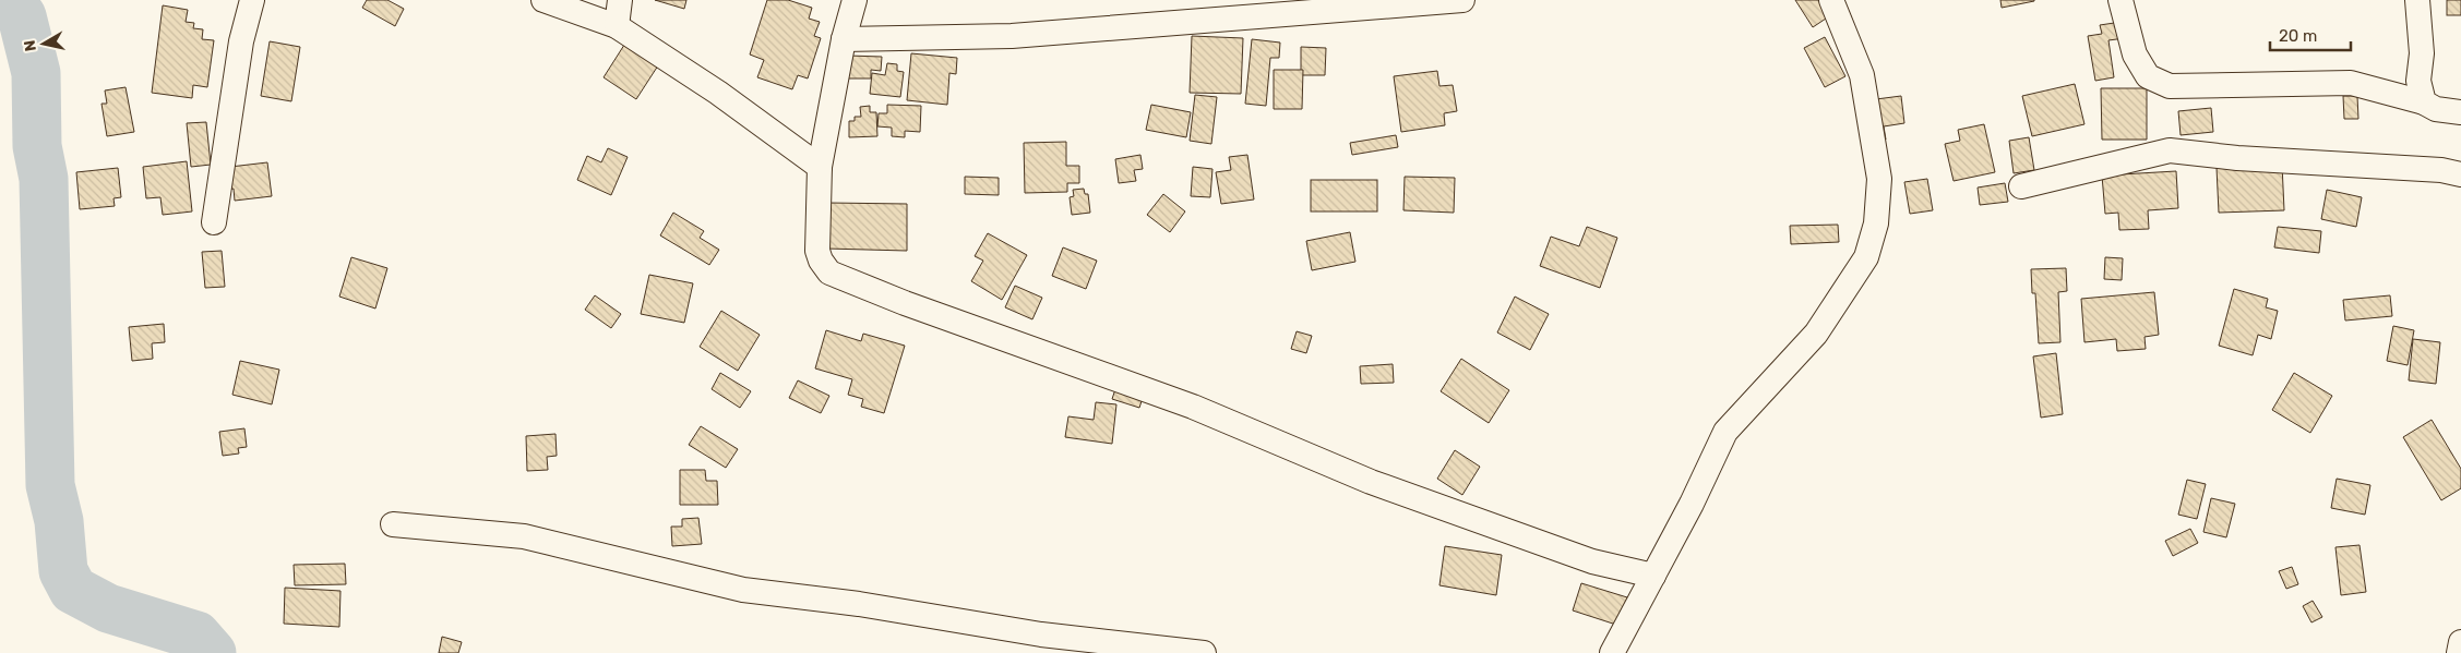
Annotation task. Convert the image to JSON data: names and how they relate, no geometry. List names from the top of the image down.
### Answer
{
  "scale_bar": "20 m",
  "north": "left"
}
